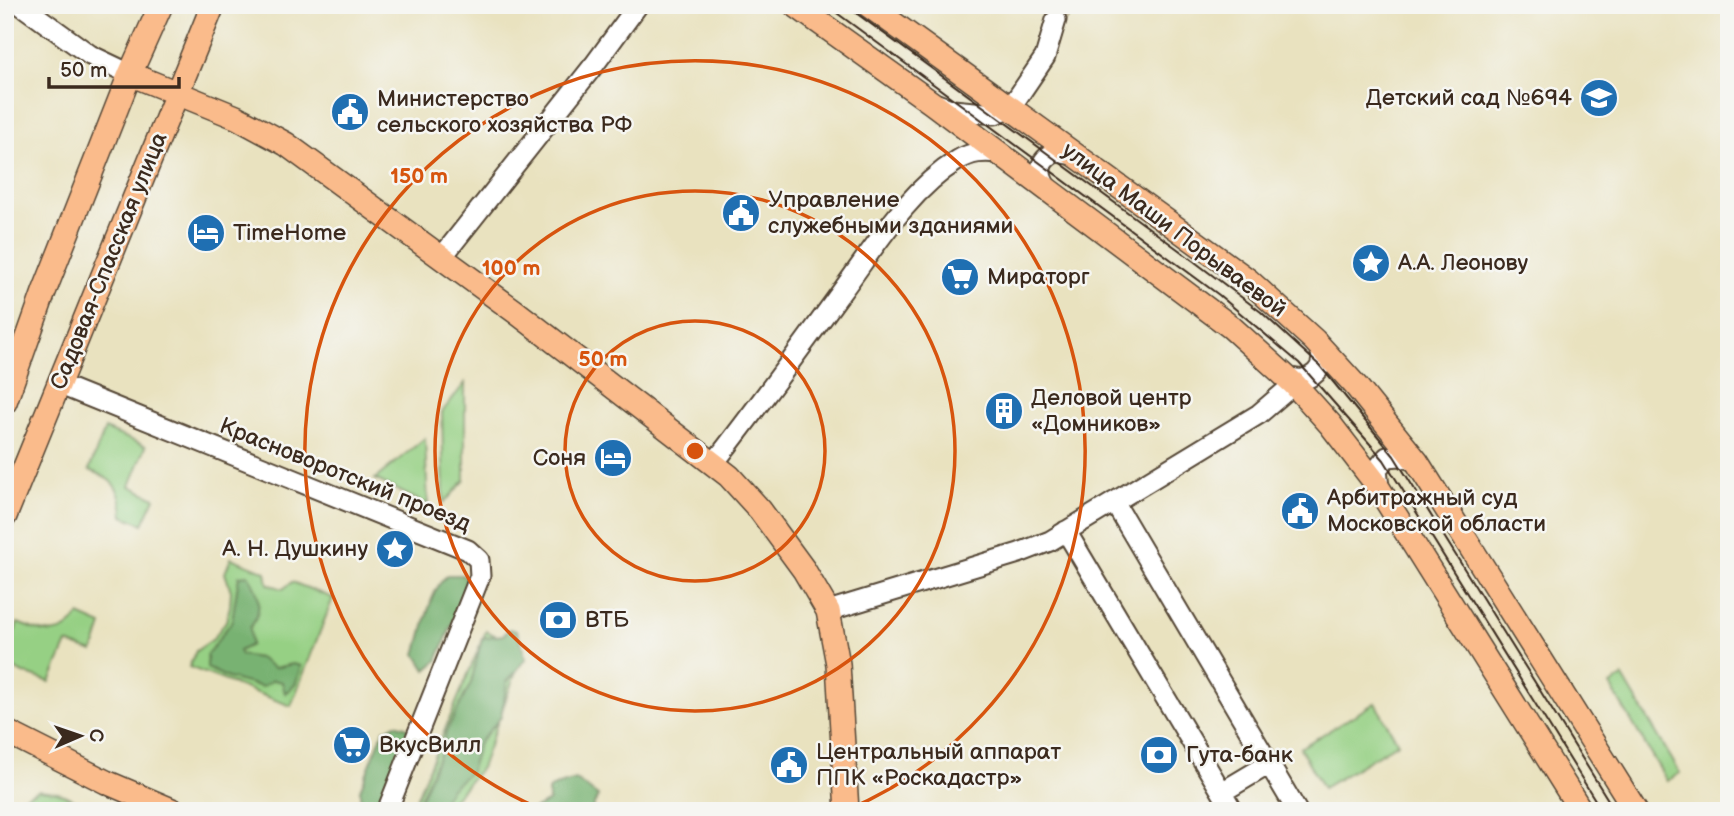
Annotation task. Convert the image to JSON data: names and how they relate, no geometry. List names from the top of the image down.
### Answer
{
  "streets": {
    "main road": ["улица Маши Порываевой", "Садовая-Спасская улица"],
    "street": ["Красноворотский проезд"]
  },
  "crossings": [
    ["Садовая-Спасская улица", "Красноворотский проезд"]
  ],
  "places": {
    "school or university": ["Детский сад №694"],
    "public building": [
      "Министерство сельского хозяйства РФ",
      "Управление служебными зданиями",
      "Арбитражный суд Московской области",
      "Центральный аппарат ППК «Роскадастр»"
    ],
    "hotel": ["TimeHome", "Соня"],
    "place": ["А.А. Леонову", "А. Н. Душкину"],
    "supermarket": ["Мираторг", "ВкусВилл"],
    "building": ["Деловой центр «Домников»"],
    "bank": ["ВТБ", "Гута-банк"]
  },
  "scale_bar": "50 m",
  "north": "right",
  "rings": ["150 m", "100 m", "50 m"]
}
